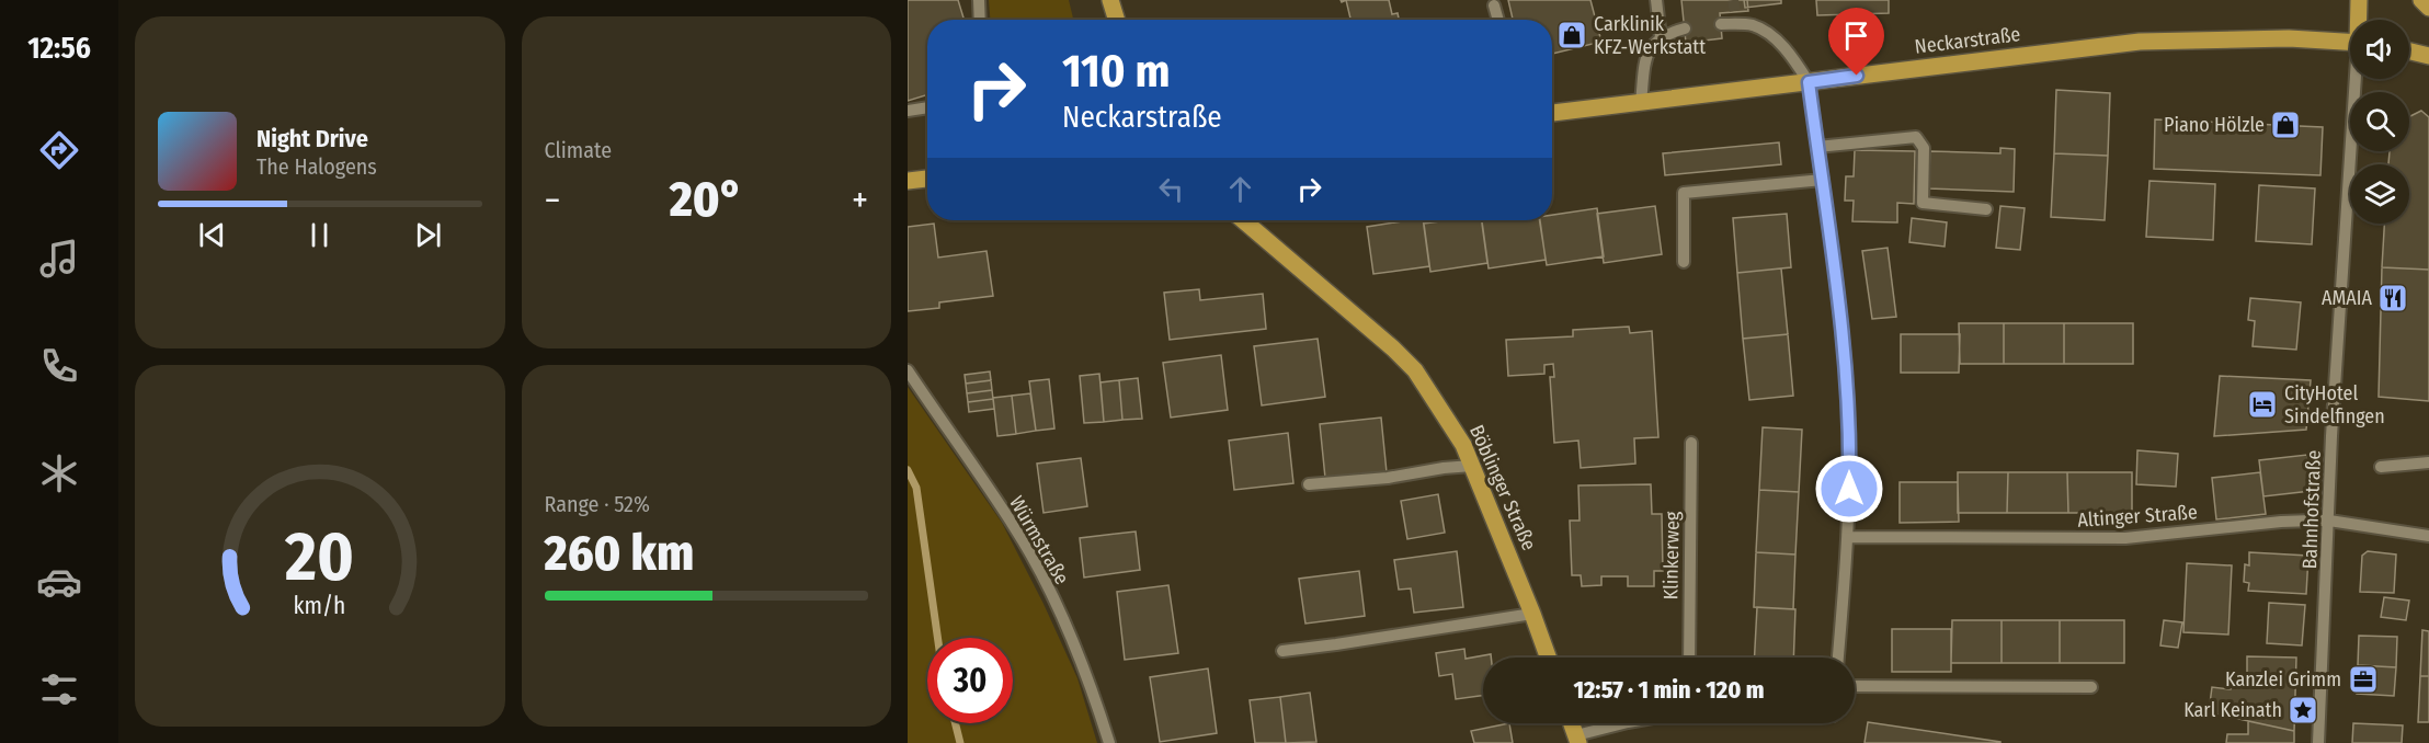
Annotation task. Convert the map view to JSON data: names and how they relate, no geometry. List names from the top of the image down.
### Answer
{
  "streets": {
    "main road": ["Neckarstraße", "Böblinger Straße"],
    "street": [
      "Bahnhofstraße",
      "Altinger Straße",
      "Würmstraße",
      "Klinkerweg"
    ]
  },
  "crossings": [
    ["Bahnhofstraße", "Altinger Straße"]
  ],
  "places": {
    "shop": ["Carklinik KFZ-Werkstatt", "Piano Hölzle"],
    "restaurant": ["AMAIA"],
    "hotel": ["CityHotel Sindelfingen"],
    "office": ["Kanzlei Grimm"],
    "place": ["Karl Keinath"]
  },
  "page": {
    "tabs": "12:56",
    "tile": [
      "Climate",
      ["Range · 52%", "260 km"]
    ],
    "turn": ["110 m", "Neckarstraße"],
    "song": ["Night Drive", "The Halogens"],
    "heat": ["−", "20°", "+"],
    "limit": "30",
    "trip": "12:57 · 1 min · 120 m",
    "gauge": ["20", "km/h"]
  }
}
